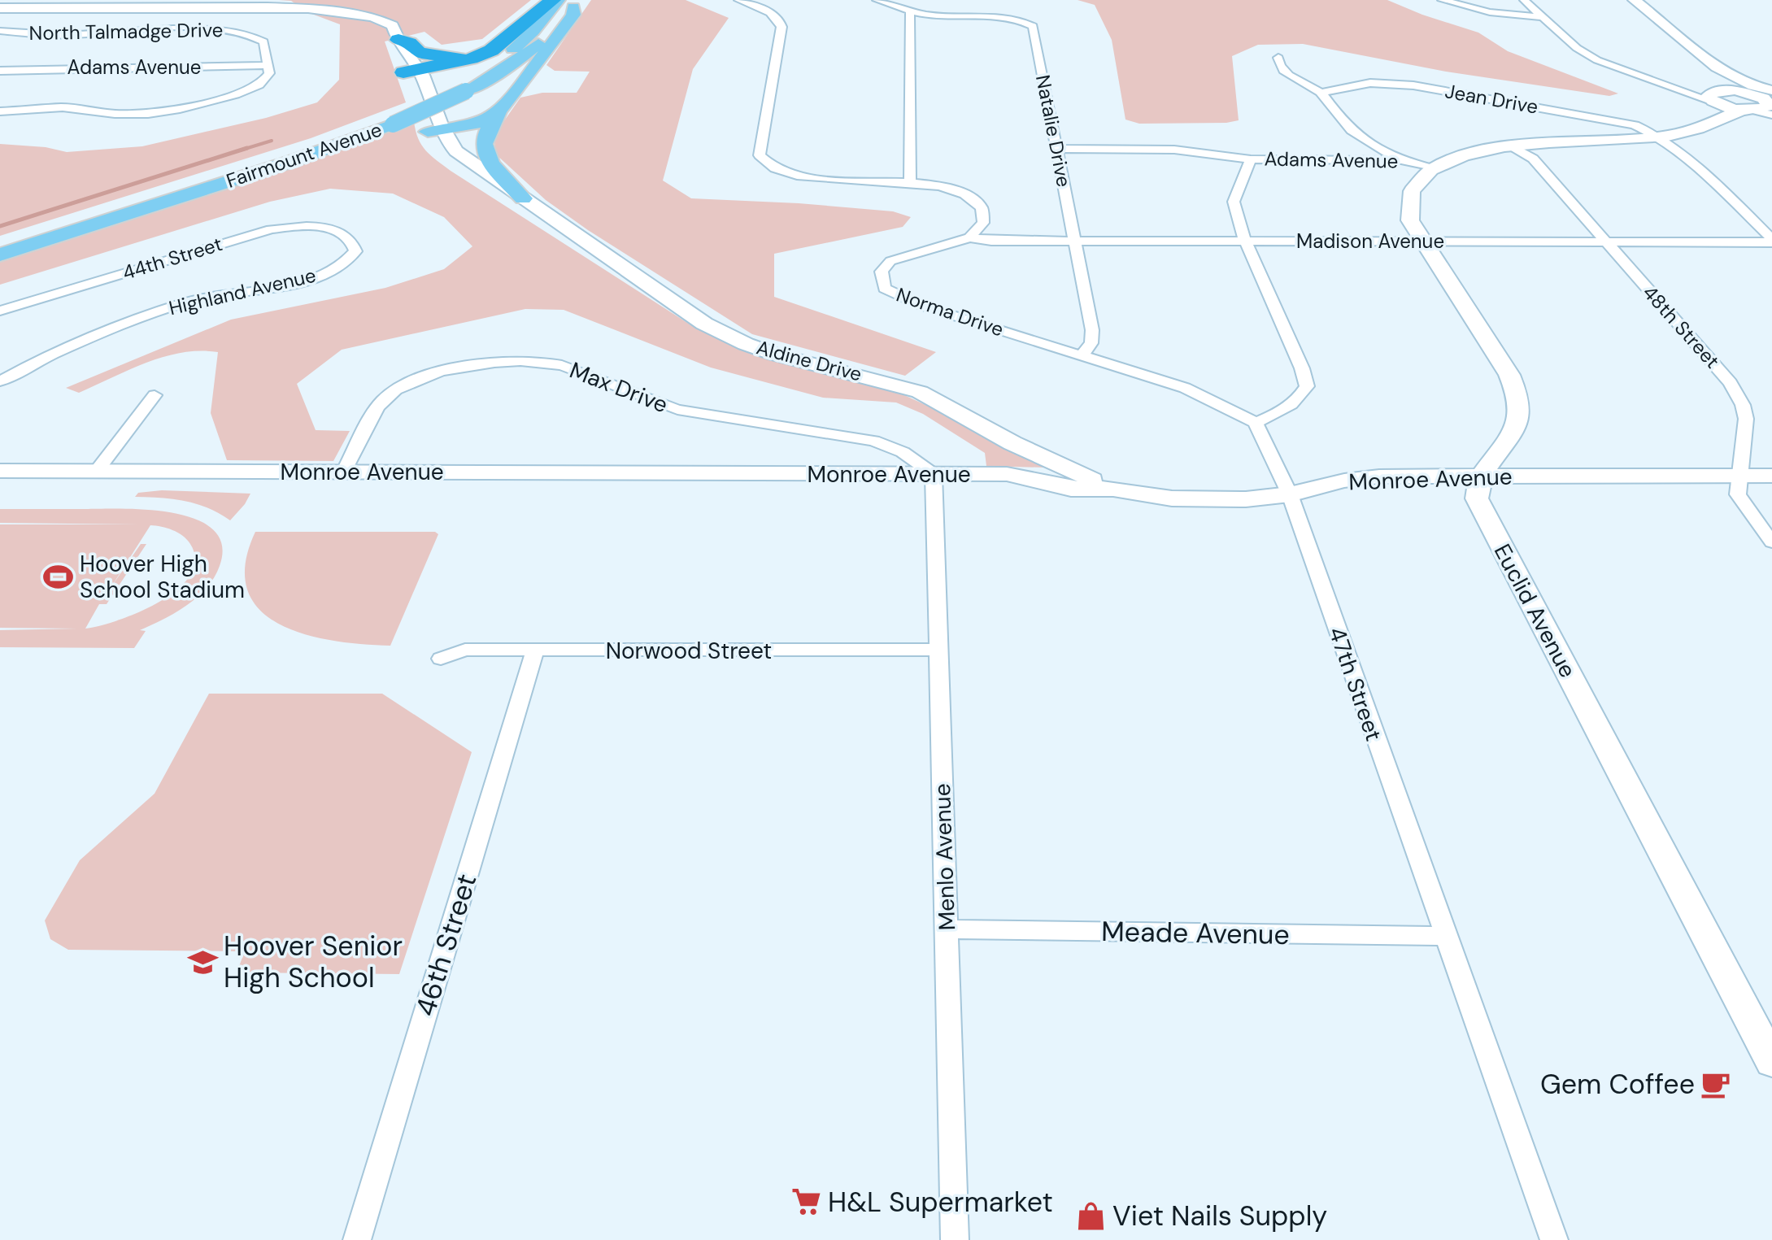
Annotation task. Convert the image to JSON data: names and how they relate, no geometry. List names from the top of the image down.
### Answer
{
  "streets": {
    "main road": [
      "Fairmount Avenue",
      "Aldine Drive",
      "Monroe Avenue",
      "Euclid Avenue"
    ],
    "street": [
      "North Talmadge Drive",
      "Adams Avenue",
      "Jean Drive",
      "Natalie Drive",
      "Madison Avenue",
      "44th Street",
      "Highland Avenue",
      "Norma Drive",
      "48th Street",
      "Max Drive",
      "Norwood Street",
      "47th Street",
      "Menlo Avenue",
      "Meade Avenue",
      "46th Street"
    ]
  },
  "crossings": [
    ["North Talmadge Drive", "Adams Avenue"],
    ["Adams Avenue", "Natalie Drive"],
    ["Jean Drive", "Madison Avenue"],
    ["Natalie Drive", "Madison Avenue"],
    ["Natalie Drive", "Norma Drive"],
    ["Madison Avenue", "Norma Drive"],
    ["Madison Avenue", "48th Street"],
    ["44th Street", "Highland Avenue"],
    ["Norma Drive", "47th Street"],
    ["48th Street", "Monroe Avenue"],
    ["Aldine Drive", "Monroe Avenue"],
    ["Max Drive", "Monroe Avenue"],
    ["Max Drive", "Menlo Avenue"],
    ["Monroe Avenue", "Euclid Avenue"],
    ["Monroe Avenue", "47th Street"],
    ["Monroe Avenue", "Menlo Avenue"],
    ["Norwood Street", "Menlo Avenue"],
    ["Norwood Street", "46th Street"],
    ["47th Street", "Meade Avenue"],
    ["Menlo Avenue", "Meade Avenue"]
  ],
  "places": {
    "sports": ["Hoover High School Stadium"],
    "school or university": ["Hoover Senior High School"],
    "cafe": ["Gem Coffee"],
    "supermarket": ["H&L Supermarket"],
    "shop": ["Viet Nails Supply"]
  }
}
